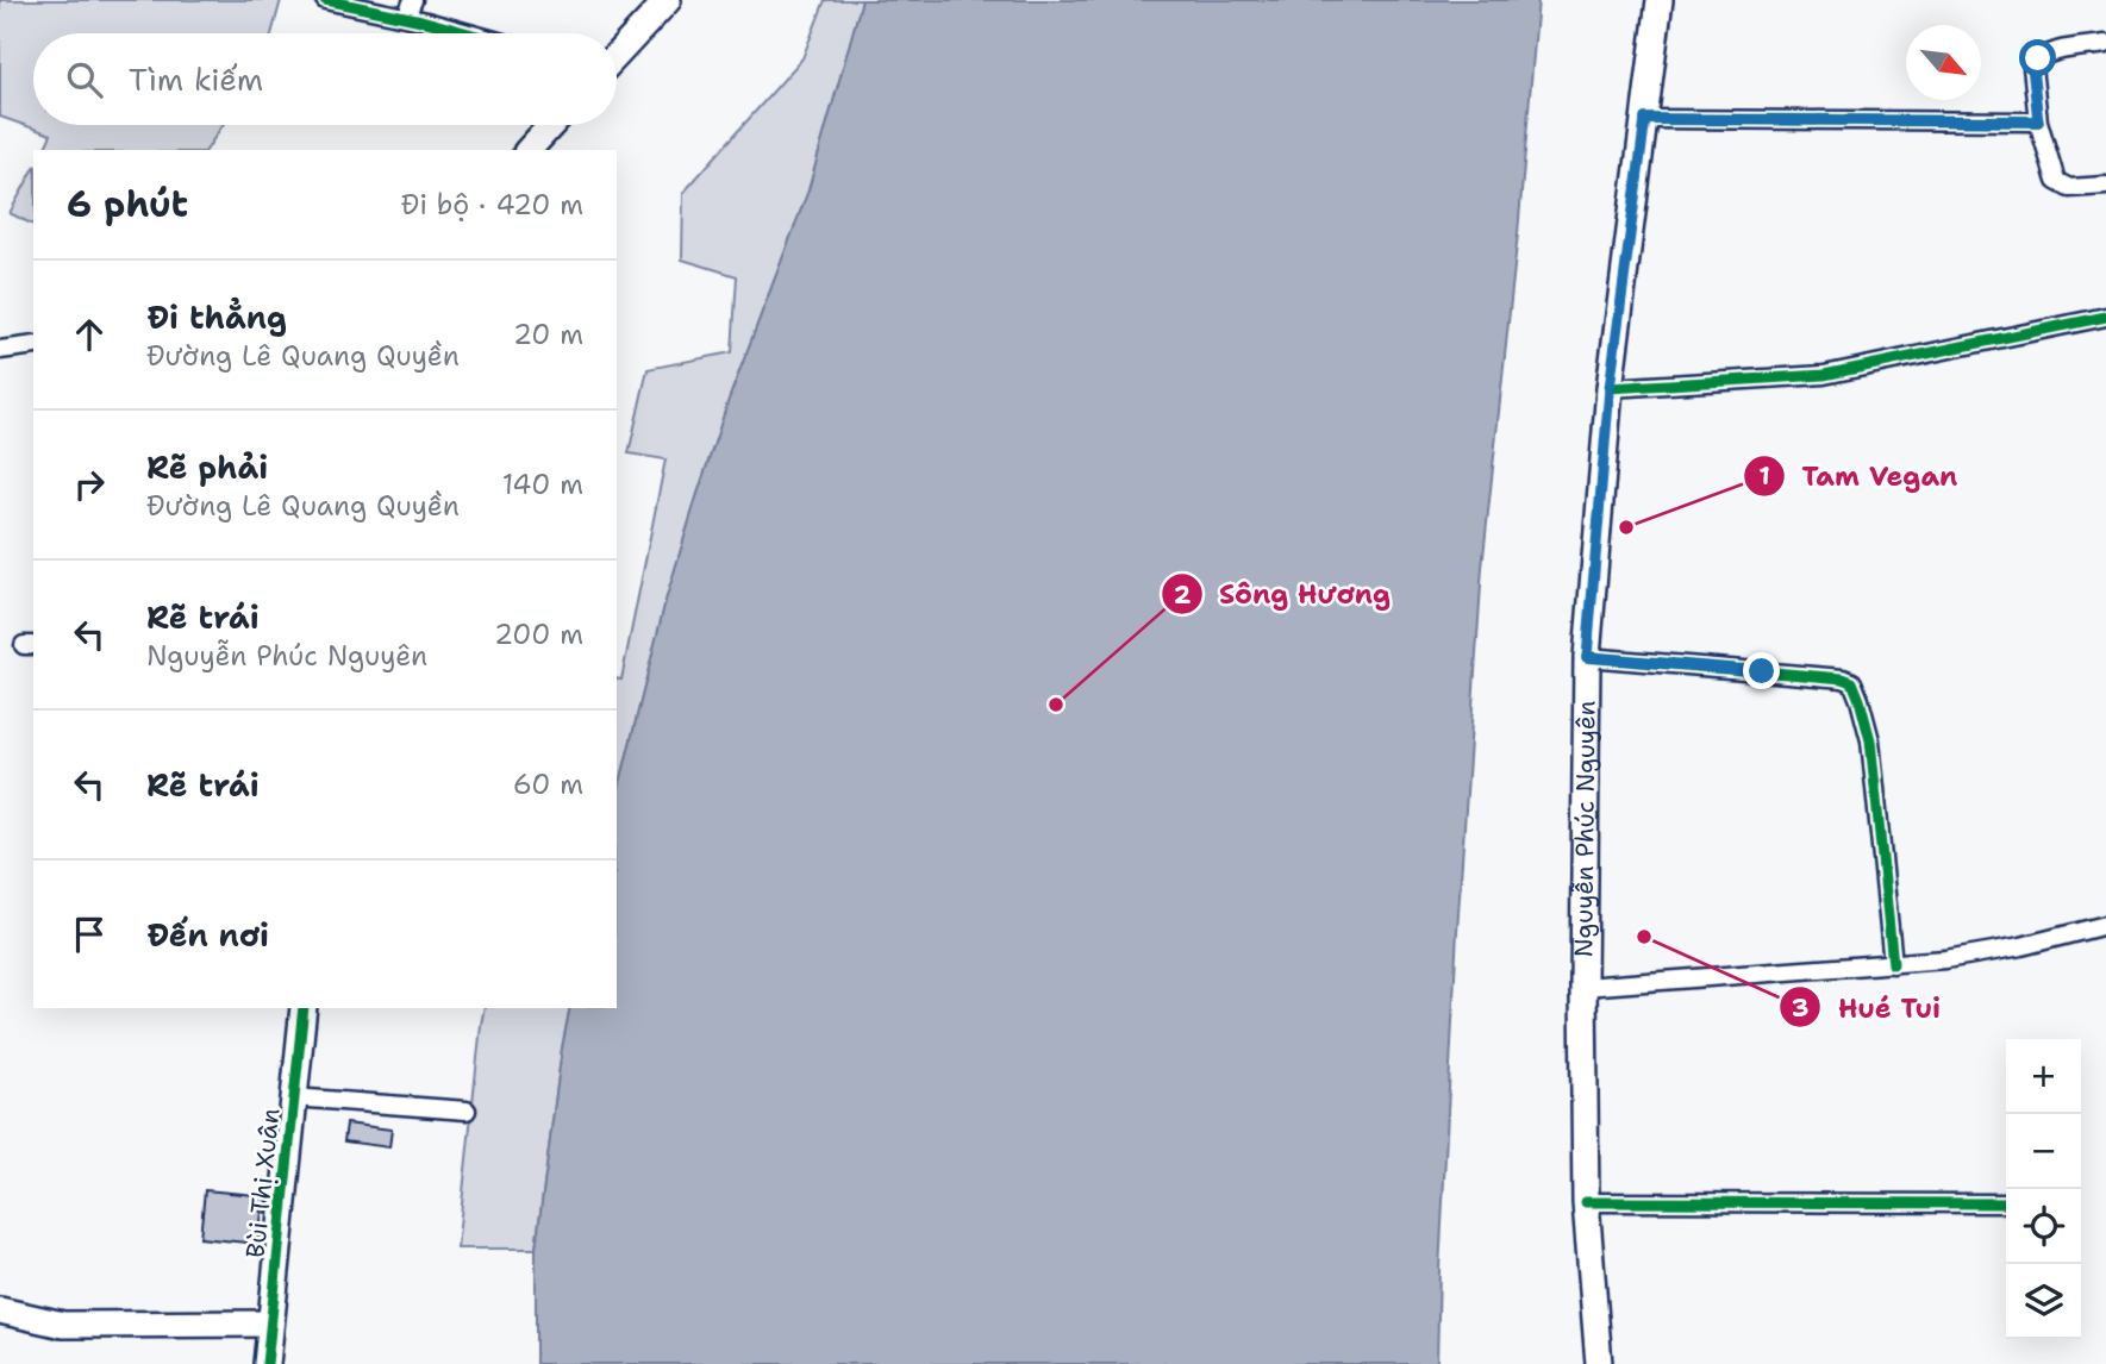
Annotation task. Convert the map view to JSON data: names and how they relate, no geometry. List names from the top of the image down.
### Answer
{
  "streets": {
    "main road": ["Nguyễn Phúc Nguyên", "Bùi Thị Xuân"]
  },
  "places": ["Tam Vegan", "Sông Hương", "Hué Tui"],
  "north": "bottom right",
  "page": {
    "search": "Tìm kiếm",
    "heading": ["6 phút", "Đi bộ · 420 m"],
    "list": [
      ["Đi thẳng", "Đường Lê Quang Quyền", "20 m"],
      ["Rẽ phải", "Đường Lê Quang Quyền", "140 m"],
      ["Rẽ trái", "Nguyễn Phúc Nguyên", "200 m"],
      ["Rẽ trái", "60 m"],
      "Đến nơi"
    ],
    "map_buttons": ["+", "−"]
  }
}
